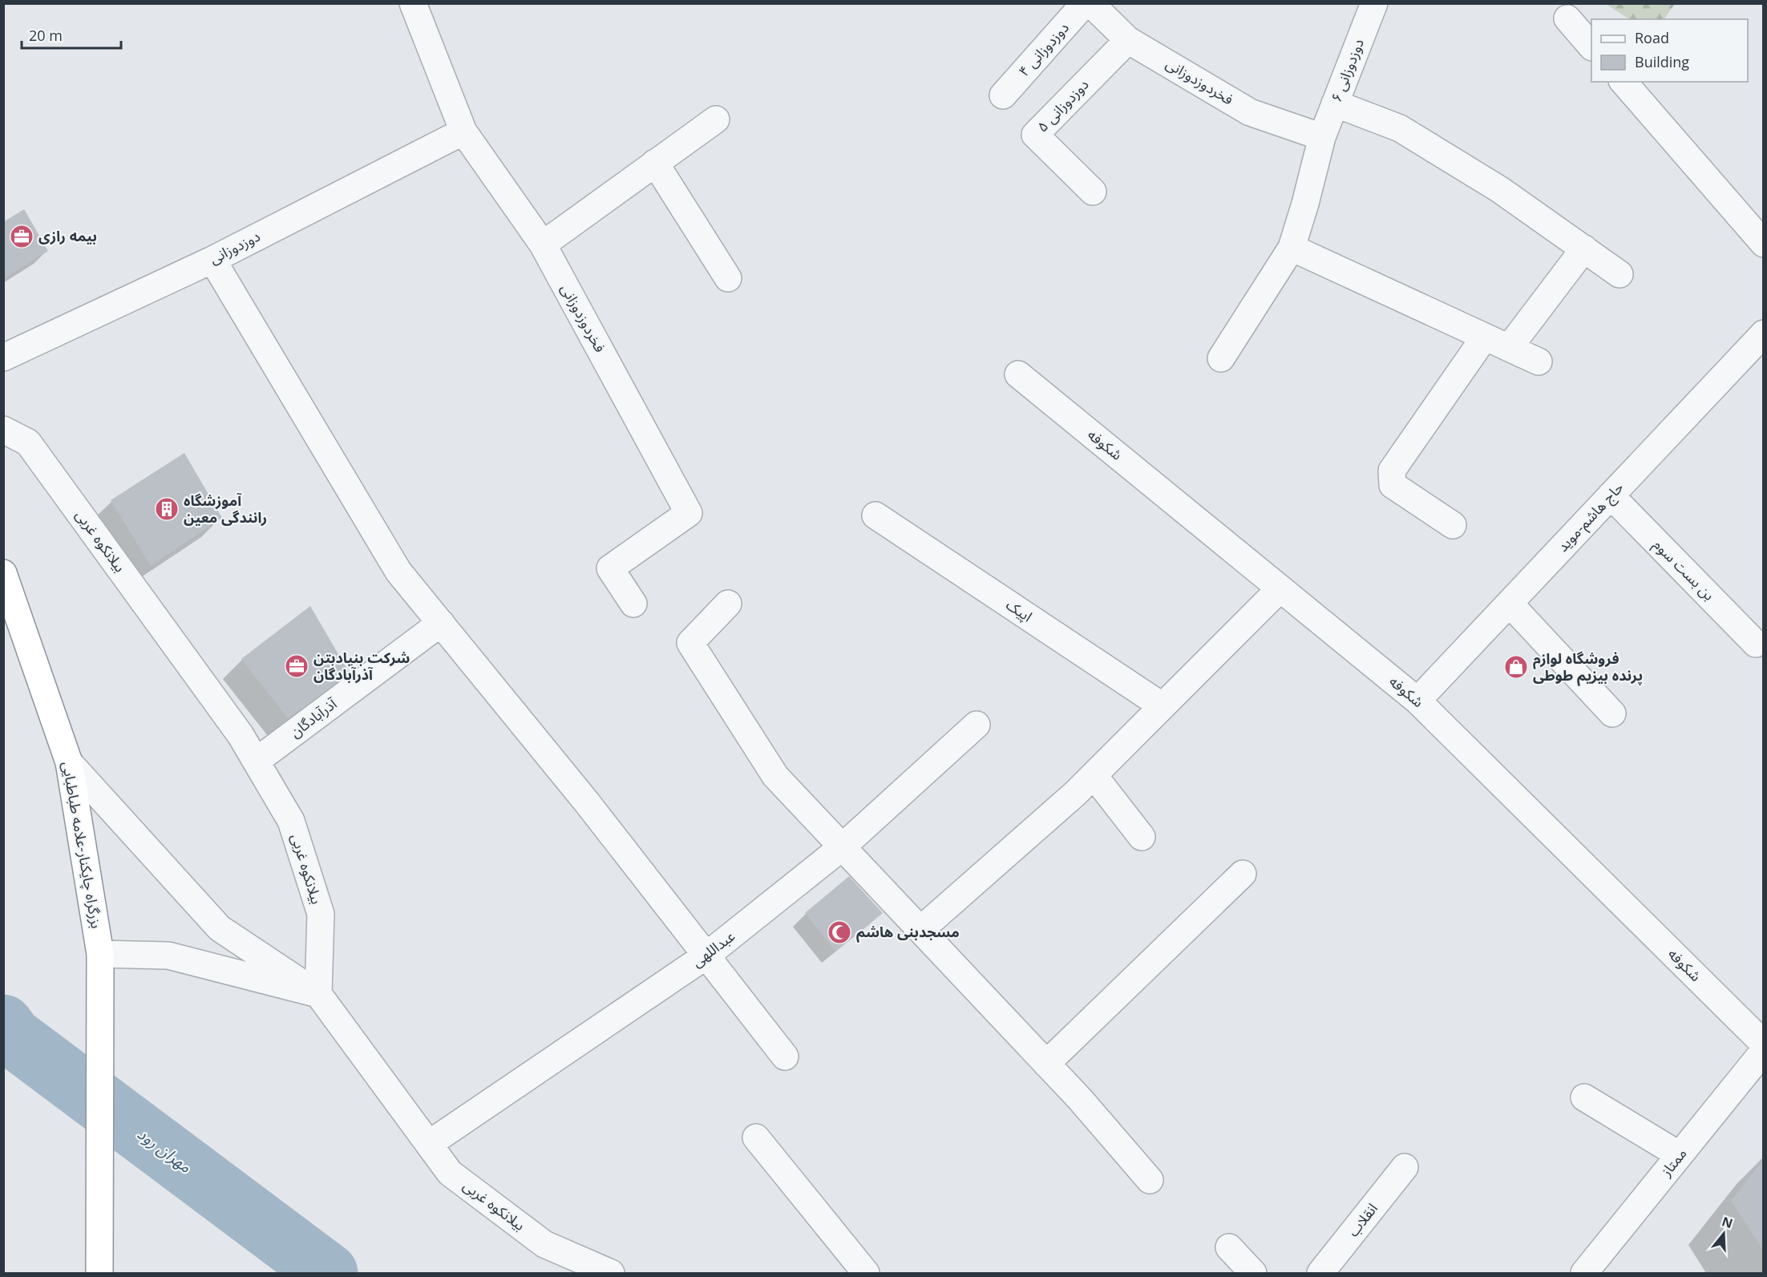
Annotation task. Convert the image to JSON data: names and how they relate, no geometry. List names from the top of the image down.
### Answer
{
  "streets": {
    "highway": ["بزرگراه چایکنار-علامه طباطبایی"],
    "street": [
      "دوزدوزانی ۴",
      "دوزدوزانی ۶",
      "فخردوزدوزانی",
      "دوزدوزانی ۵",
      "دوزدوزانی",
      "شکوفه",
      "حاج هاشم-موید",
      "بیلانکوه غربی",
      "بن بست سوم",
      "اپیک",
      "آذرآبادگان",
      "عبداللهی",
      "ممتاز",
      "انقلاب"
    ]
  },
  "crossings": [
    ["دوزدوزانی ۶", "فخردوزدوزانی"],
    ["فخردوزدوزانی", "دوزدوزانی ۵"],
    ["فخردوزدوزانی", "دوزدوزانی"],
    ["شکوفه", "حاج هاشم-موید"],
    ["حاج هاشم-موید", "بن بست سوم"],
    ["بیلانکوه غربی", "آذرآبادگان"],
    ["بیلانکوه غربی", "عبداللهی"]
  ],
  "water": ["مهران رود"],
  "places": {
    "office": ["بیمه رازی", "شرکت بنیادبتن آذرآبادگان"],
    "building": ["آموزشگاه رانندگی معین"],
    "shop": ["فروشگاه لوازم پرنده بیزیم طوطی"],
    "mosque": ["مسجدبنی هاشم"]
  },
  "legend": ["Road", "Building"],
  "scale_bar": "20 m",
  "north": "top"
}
